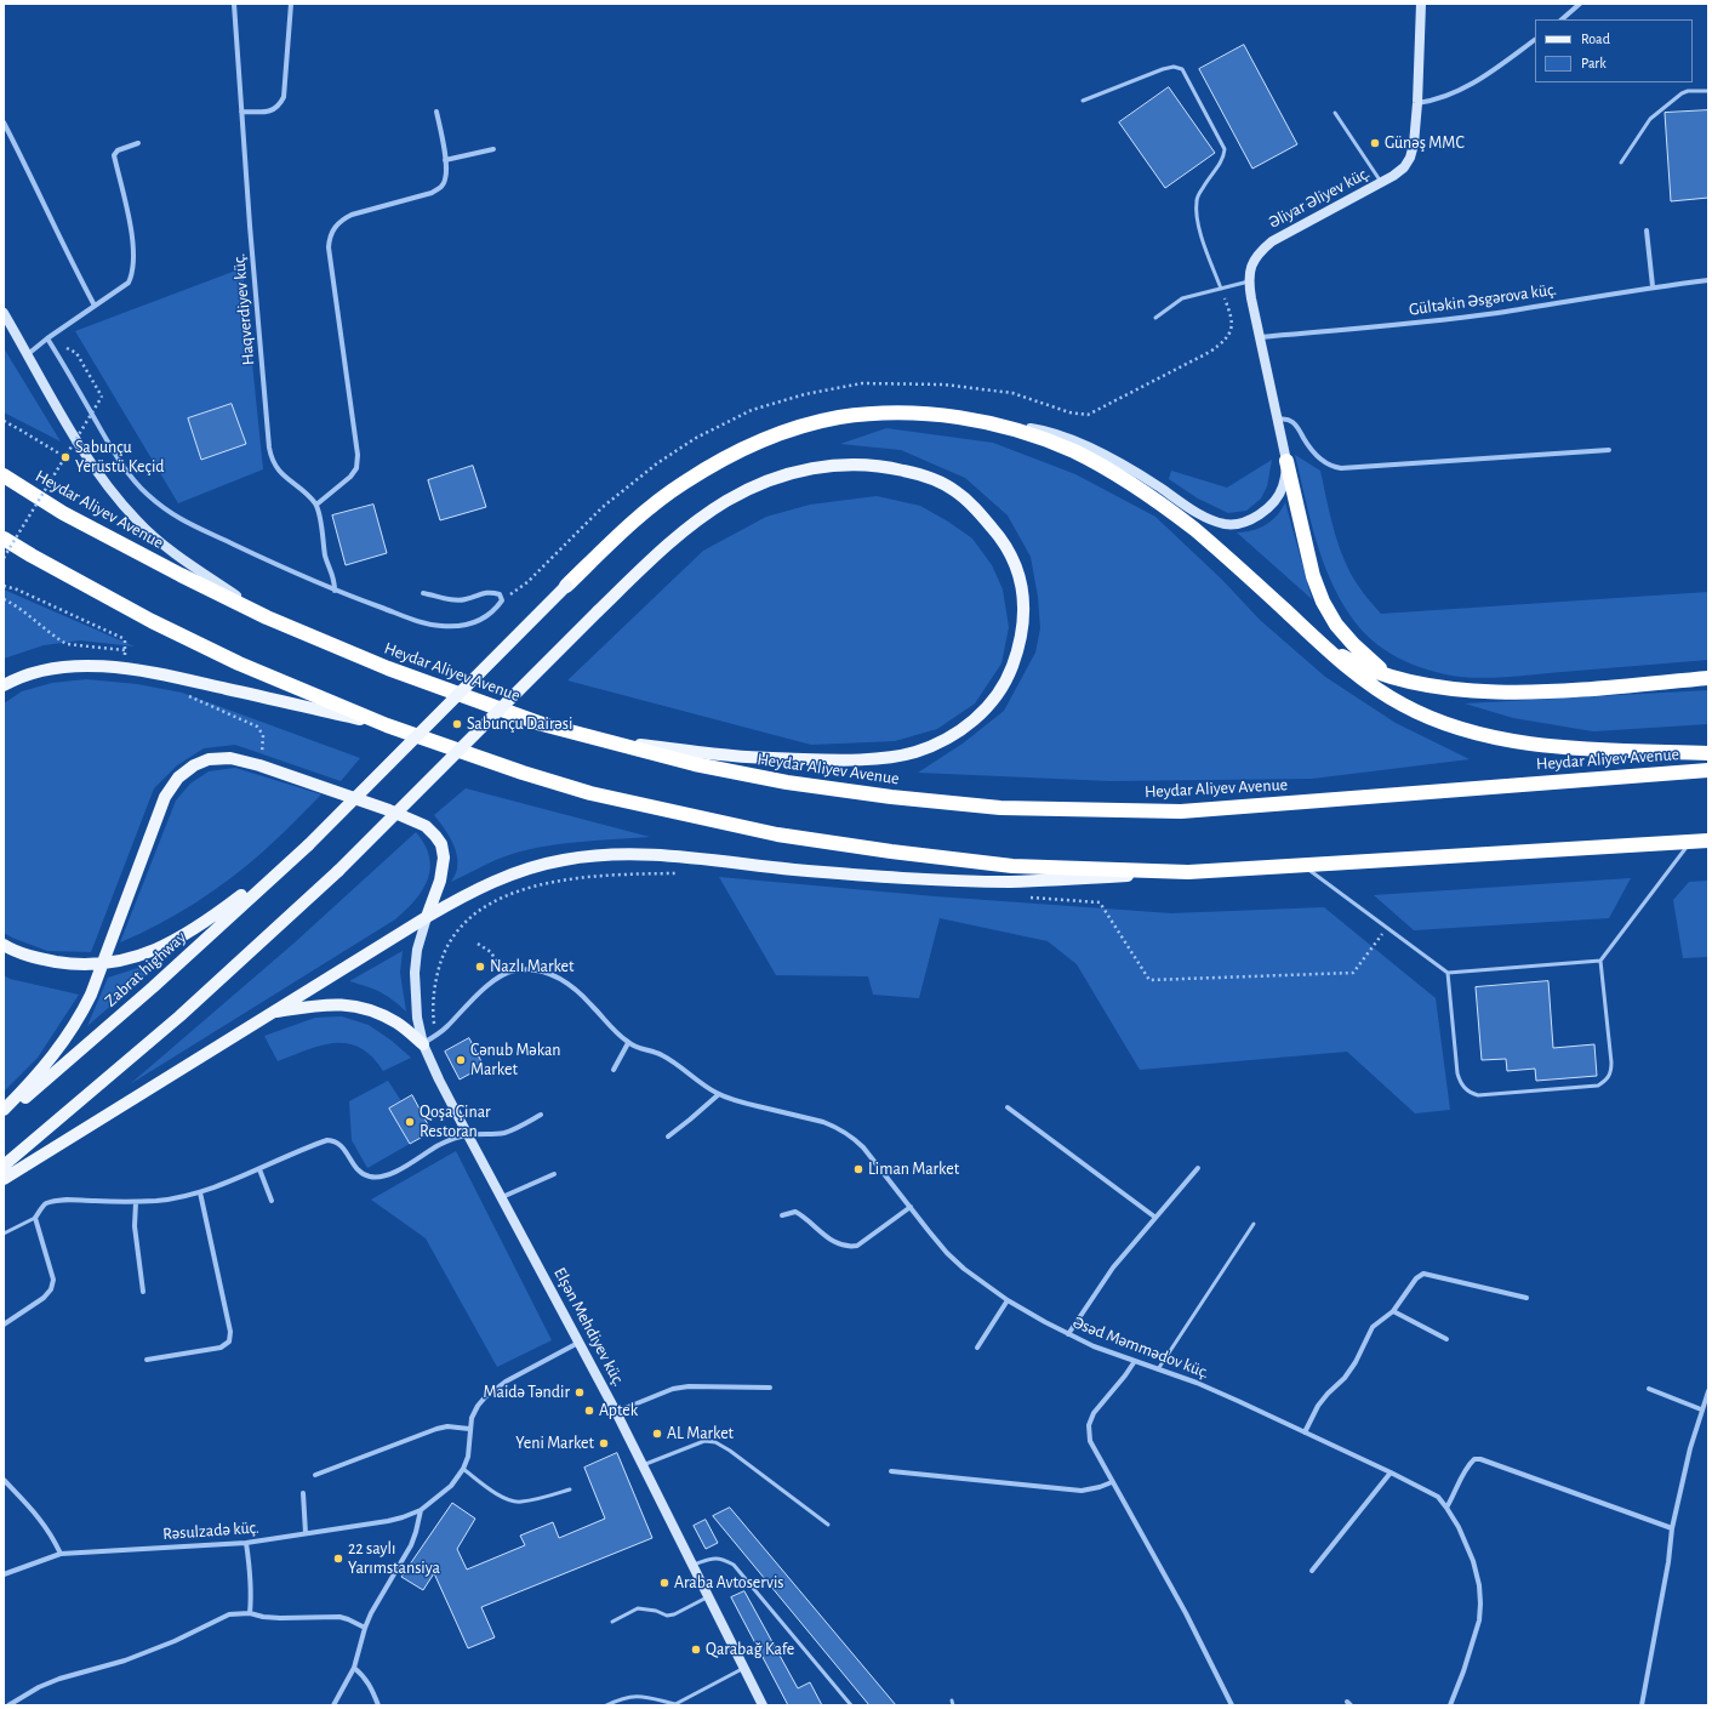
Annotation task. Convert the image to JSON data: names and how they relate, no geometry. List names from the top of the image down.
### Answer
{
  "streets": {
    "highway": ["Heydar Aliyev Avenue"],
    "main road": ["Zabrat highway"],
    "street": [
      "Əliyar Əliyev küç.",
      "Gültəkin Əsgərova küç.",
      "Haqverdiyev küç.",
      "Elşən Mehdiyev küç.",
      "Əsəd Məmmədov küç.",
      "Rəsulzadə küç."
    ]
  },
  "crossings": [
    ["Əliyar Əliyev küç.", "Gültəkin Əsgərova küç."],
    ["Elşən Mehdiyev küç.", "Əsəd Məmmədov küç."]
  ],
  "places": [
    "Günəş MMC",
    "Sabunçu Yerüstü Keçid",
    "Sabunçu Dairəsi",
    "Nazlı Market",
    "Cənub Məkan Market",
    "Qoşa Çinar Restoran",
    "Liman Market",
    "Maidə Təndir",
    "Aptek",
    "AL Market",
    "Yeni Market",
    "22 saylı Yarımstansiya",
    "Araba Avtoservis",
    "Qarabağ Kafe"
  ],
  "legend": ["Road", "Park"]
}
